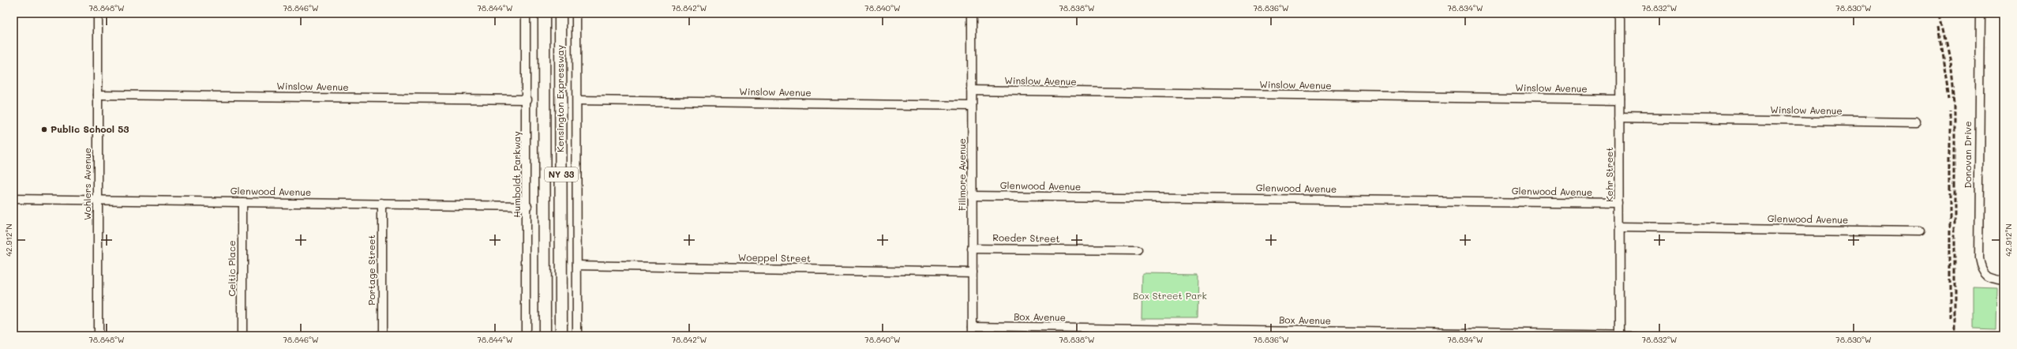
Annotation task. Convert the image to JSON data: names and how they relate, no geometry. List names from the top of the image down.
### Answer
{
  "streets": {
    "highway": ["Kensington Expressway", "NY 33"],
    "street": [
      "Winslow Avenue",
      "Donovan Drive",
      "Humboldt Parkway",
      "Fillmore Avenue",
      "Kehr Street",
      "Wohlers Avenue",
      "Glenwood Avenue",
      "Roeder Street",
      "Woeppel Street",
      "Celtic Place",
      "Portage Street",
      "Box Avenue"
    ]
  },
  "crossings": [
    ["Winslow Avenue", "Humboldt Parkway"],
    ["Winslow Avenue", "Fillmore Avenue"],
    ["Winslow Avenue", "Kehr Street"],
    ["Winslow Avenue", "Wohlers Avenue"],
    ["Humboldt Parkway", "Glenwood Avenue"],
    ["Fillmore Avenue", "Glenwood Avenue"],
    ["Fillmore Avenue", "Roeder Street"],
    ["Fillmore Avenue", "Woeppel Street"],
    ["Fillmore Avenue", "Box Avenue"],
    ["Kehr Street", "Glenwood Avenue"],
    ["Kehr Street", "Box Avenue"],
    ["Wohlers Avenue", "Glenwood Avenue"],
    ["Glenwood Avenue", "Celtic Place"],
    ["Glenwood Avenue", "Portage Street"]
  ],
  "parks": ["Box Street Park"],
  "places": ["Public School 53"],
  "coordinates": [
    "78.848°W",
    "78.846°W",
    "78.844°W",
    "78.842°W",
    "78.840°W",
    "78.838°W",
    "78.836°W",
    "78.834°W",
    "78.832°W",
    "78.830°W",
    "42.912°N"
  ]
}
